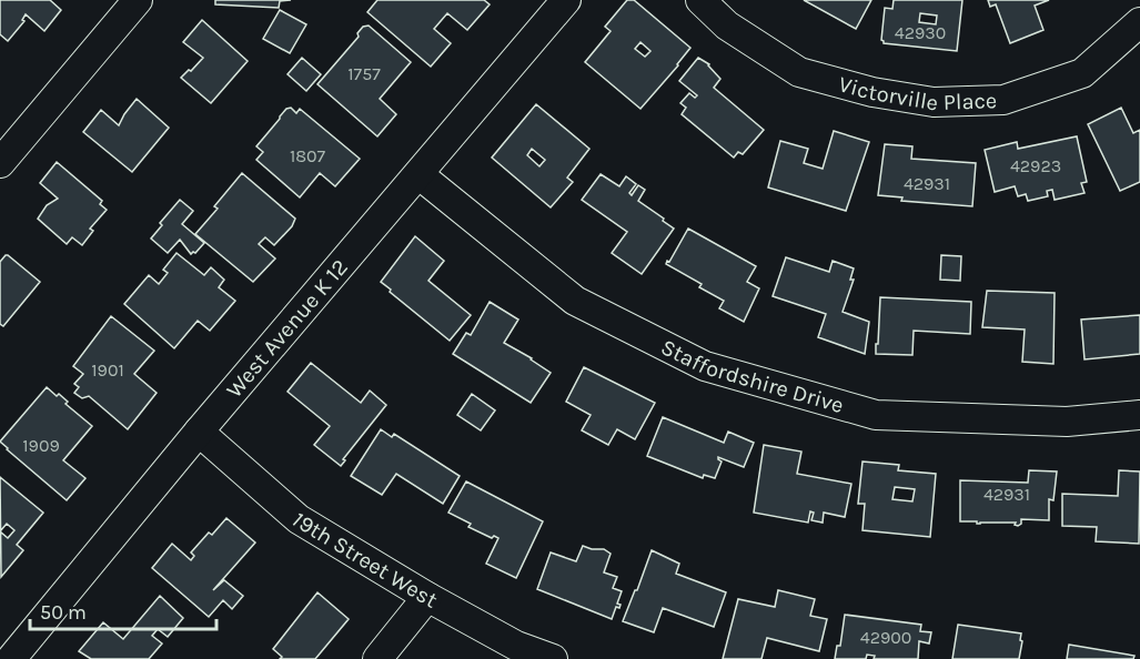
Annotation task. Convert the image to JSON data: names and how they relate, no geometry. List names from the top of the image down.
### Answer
{
  "streets": {
    "street": [
      "Victorville Place",
      "West Avenue K 12",
      "Staffordshire Drive",
      "19th Street West"
    ]
  },
  "crossings": [
    ["West Avenue K 12", "Staffordshire Drive"],
    ["West Avenue K 12", "19th Street West"]
  ],
  "house_numbers": [
    "42930",
    "1757",
    "1807",
    "42923",
    "42931",
    "1901",
    "1909",
    "42931",
    "42900"
  ],
  "scale_bar": "50 m"
}
